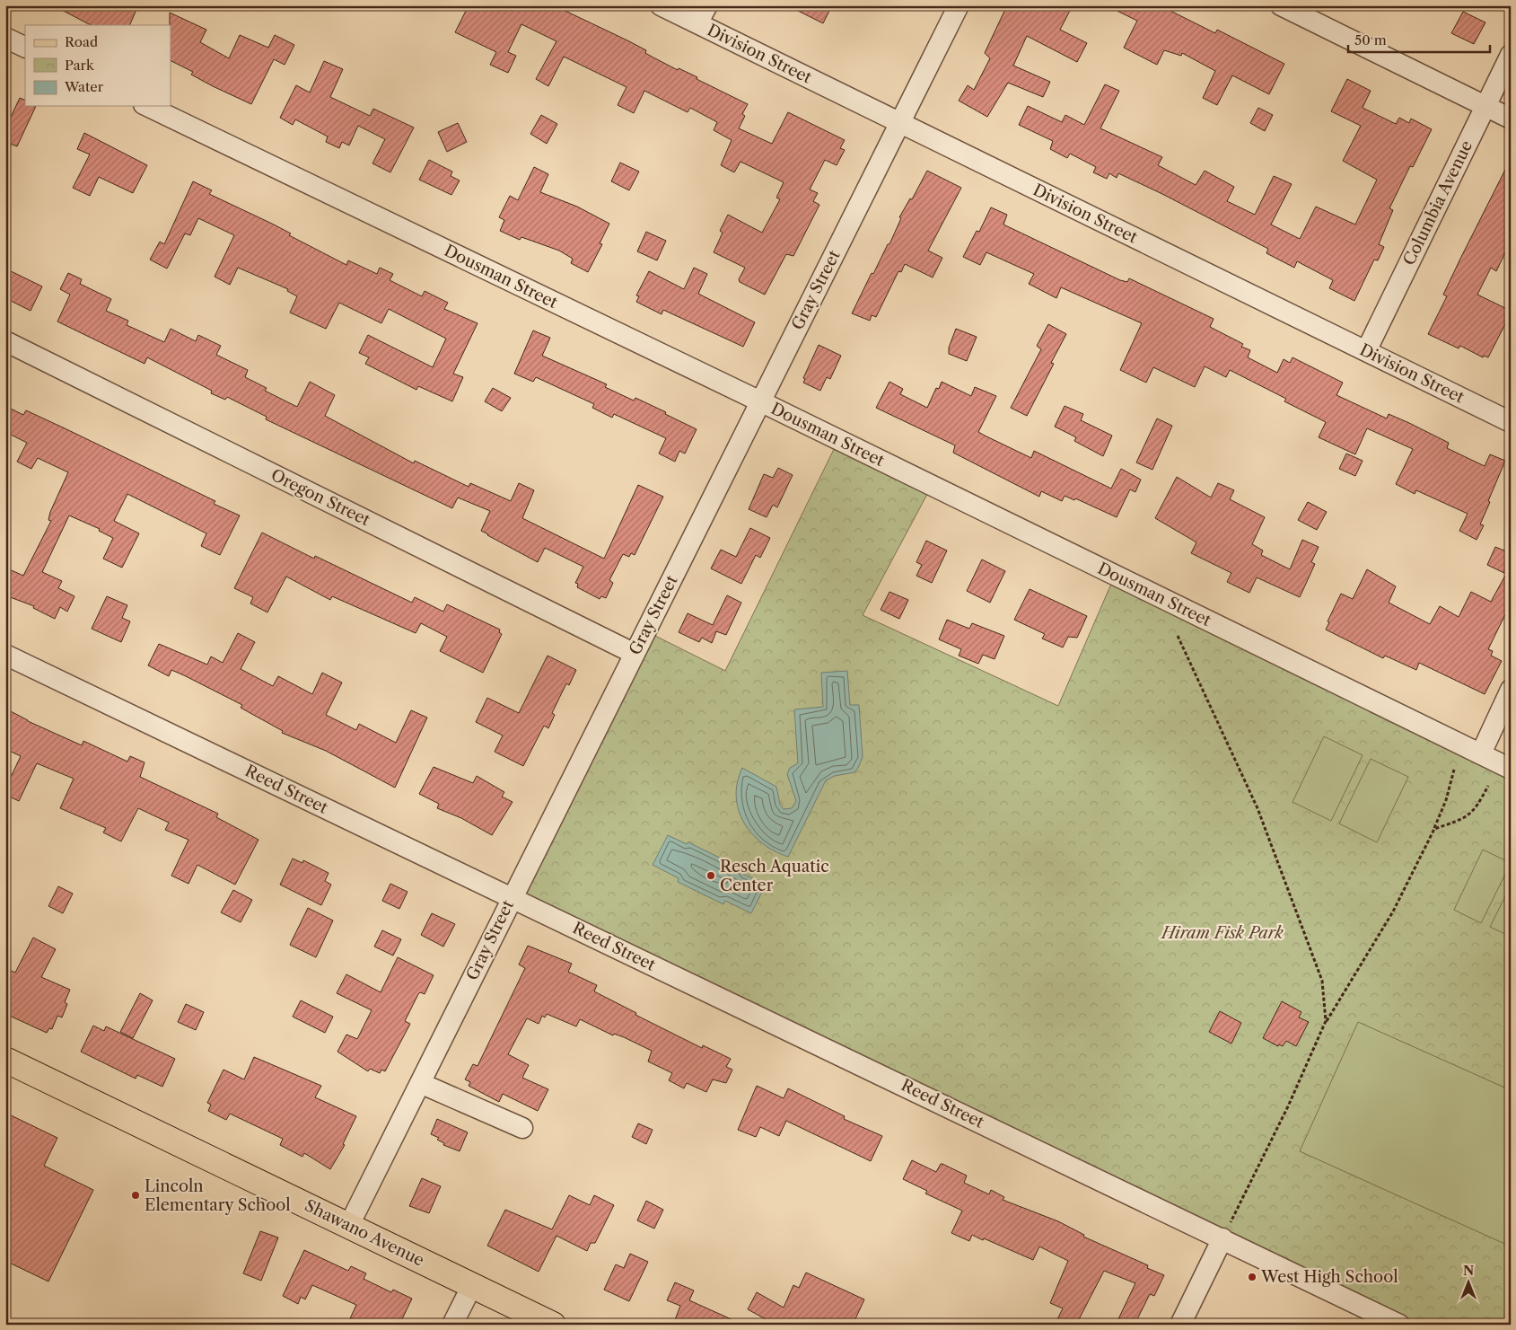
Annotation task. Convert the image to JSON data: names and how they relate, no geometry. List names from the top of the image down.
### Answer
{
  "streets": {
    "main road": ["Shawano Avenue"],
    "street": [
      "Division Street",
      "Columbia Avenue",
      "Dousman Street",
      "Gray Street",
      "Oregon Street",
      "Reed Street"
    ]
  },
  "crossings": [
    ["Division Street", "Columbia Avenue"],
    ["Division Street", "Gray Street"],
    ["Dousman Street", "Gray Street"],
    ["Gray Street", "Oregon Street"],
    ["Gray Street", "Reed Street"],
    ["Gray Street", "Shawano Avenue"]
  ],
  "parks": ["Hiram Fisk Park"],
  "places": ["Resch Aquatic Center", "Lincoln Elementary School", "West High School"],
  "legend": ["Road", "Park", "Water"],
  "scale_bar": "50 m",
  "north": "top"
}
